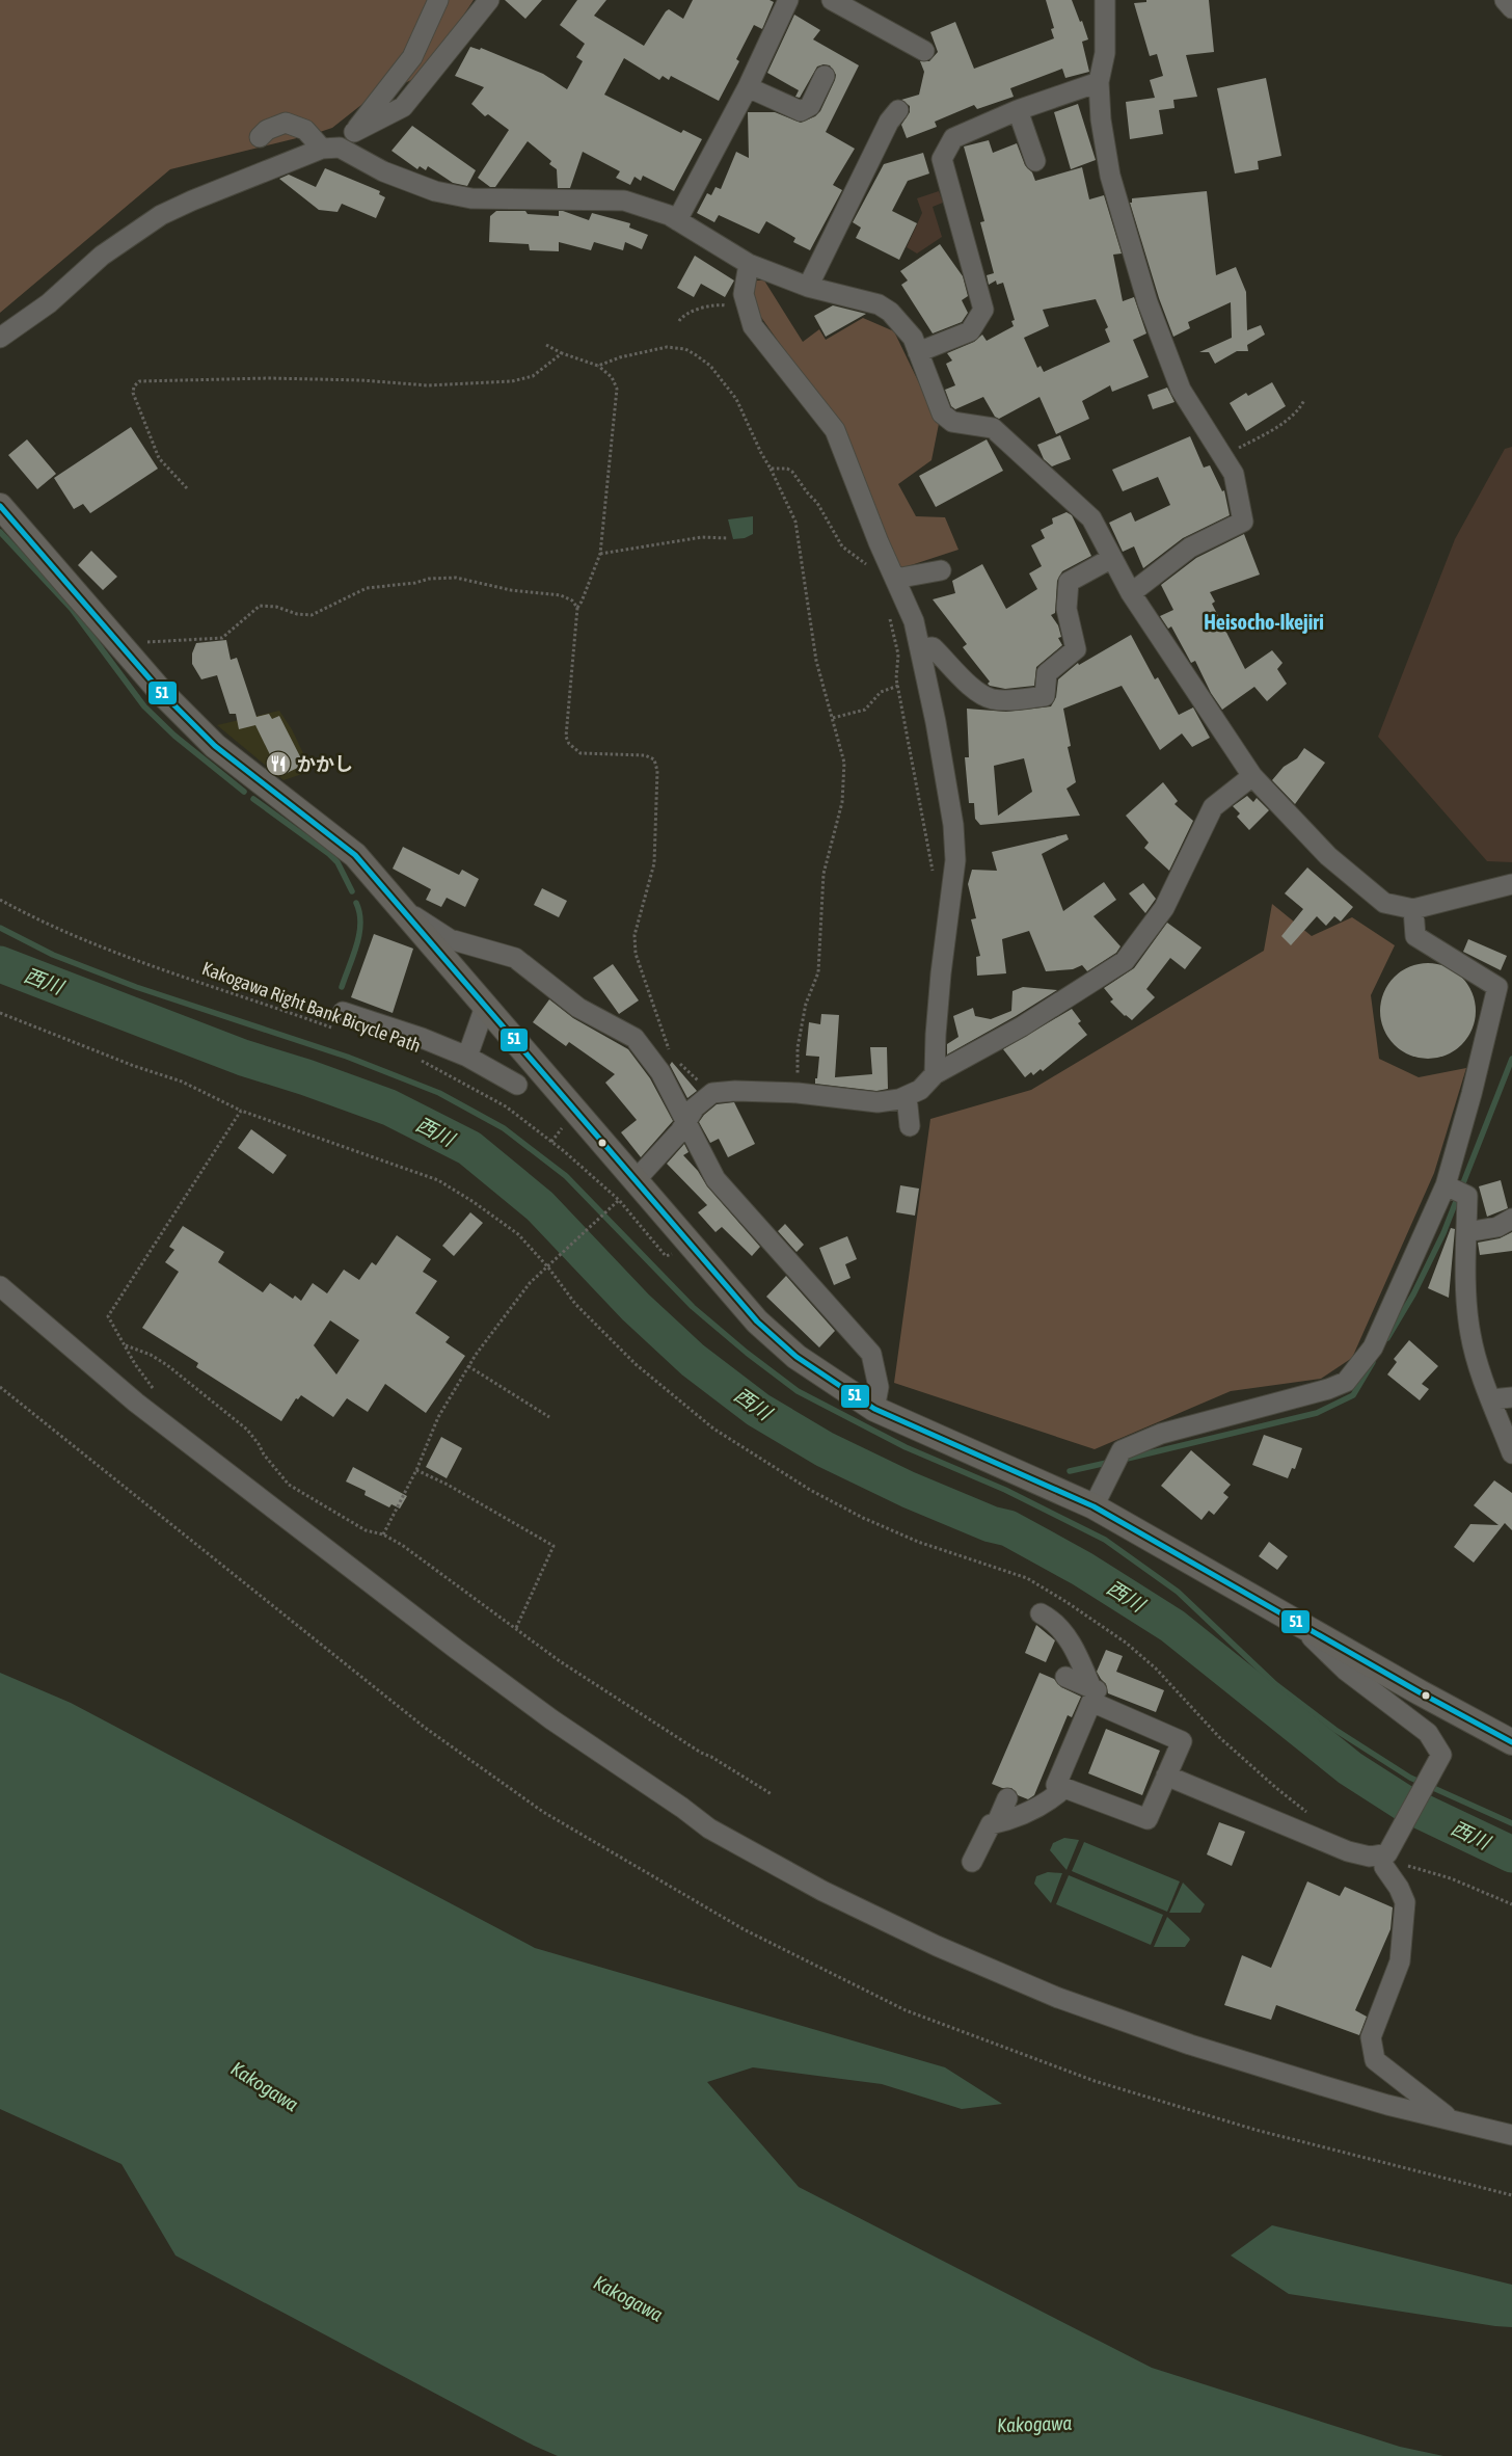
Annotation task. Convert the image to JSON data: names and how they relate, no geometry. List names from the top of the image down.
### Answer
{
  "streets": {
    "path": ["Kakogawa Right Bank Bicycle Path"]
  },
  "districts": ["Heisocho-Ikejiri"],
  "water": ["西川", "Kakogawa"],
  "places": {
    "restaurant": ["かかし"]
  },
  "lines": ["transit line 51"]
}
